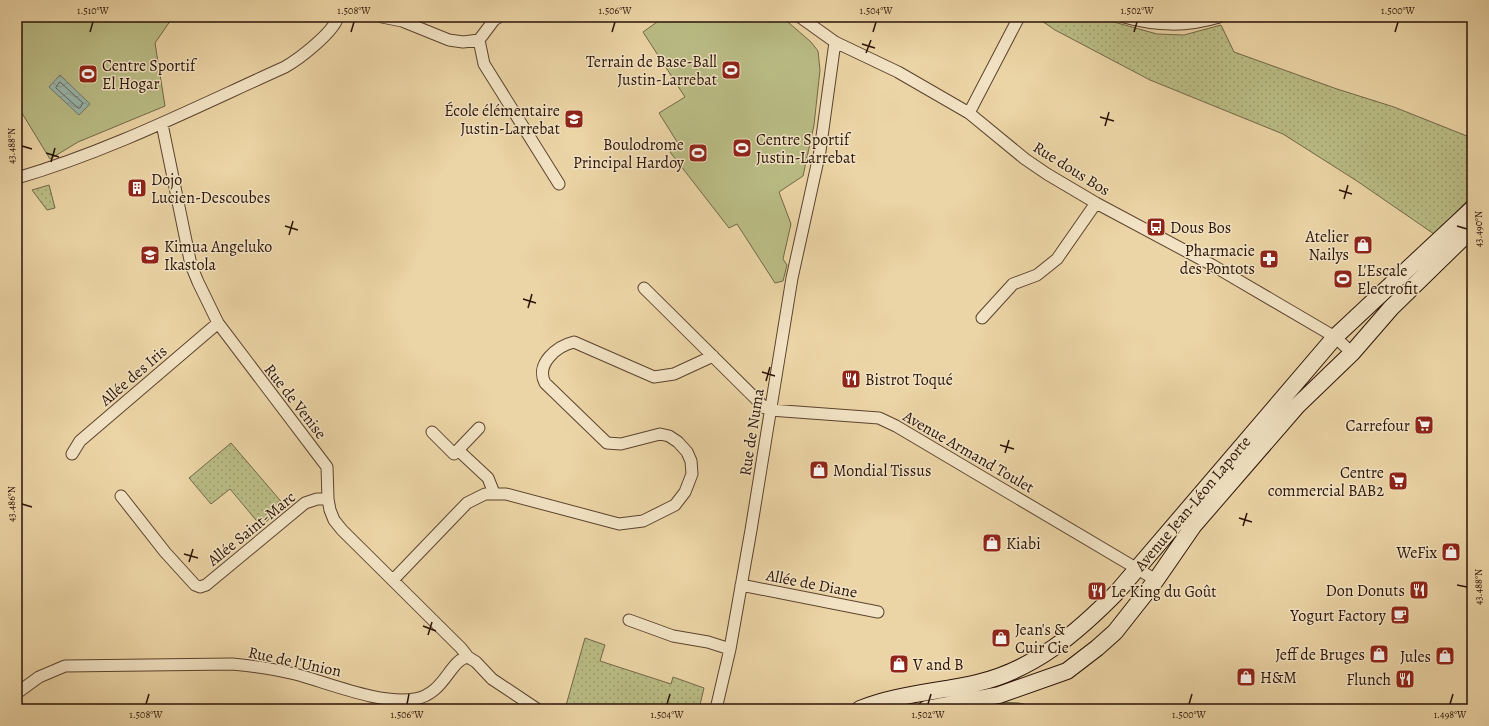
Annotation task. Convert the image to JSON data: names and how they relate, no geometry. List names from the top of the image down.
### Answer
{
  "streets": {
    "street": [
      "Rue dous Bos",
      "Allée des Iris",
      "Rue de Venise",
      "Rue de Numa",
      "Avenue Armand Toulet",
      "Avenue Jean-Léon Laporte",
      "Allée Saint-Marc",
      "Allée de Diane",
      "Rue de l'Union"
    ]
  },
  "crossings": [
    ["Rue dous Bos", "Rue de Numa"],
    ["Rue dous Bos", "Avenue Jean-Léon Laporte"],
    ["Allée des Iris", "Rue de Venise"],
    ["Rue de Venise", "Allée Saint-Marc"],
    ["Rue de Venise", "Rue de l'Union"],
    ["Rue de Numa", "Avenue Armand Toulet"],
    ["Rue de Numa", "Allée de Diane"],
    ["Avenue Armand Toulet", "Avenue Jean-Léon Laporte"]
  ],
  "places": {
    "sports": [
      "Terrain de Base-Ball Justin-Larrebat",
      "Centre Sportif El Hogar",
      "Centre Sportif Justin-Larrebat",
      "Boulodrome Principal Hardoy",
      "L'Escale Electrofit"
    ],
    "school or university": ["École élémentaire Justin-Larrebat", "Kimua Angeluko Ikastola"],
    "building": ["Dojo Lucien-Descoubes"],
    "bus stop": ["Dous Bos"],
    "shop": [
      "Atelier Nailys",
      "Mondial Tissus",
      "Kiabi",
      "WeFix",
      "Jean's & Cuir Cie",
      "Jeff de Bruges",
      "Jules",
      "V and B",
      "H&M"
    ],
    "pharmacy": ["Pharmacie des Pontots"],
    "restaurant": [
      "Bistrot Toqué",
      "Don Donuts",
      "Le King du Goût",
      "Flunch"
    ],
    "supermarket": ["Carrefour", "Centre commercial BAB2"],
    "cafe": ["Yogurt Factory"]
  },
  "coordinates": [
    "1.510°W",
    "1.508°W",
    "1.506°W",
    "1.504°W",
    "1.502°W",
    "1.500°W",
    "43.488°N",
    "43.490°N",
    "43.486°N",
    "1.498°W"
  ]
}
